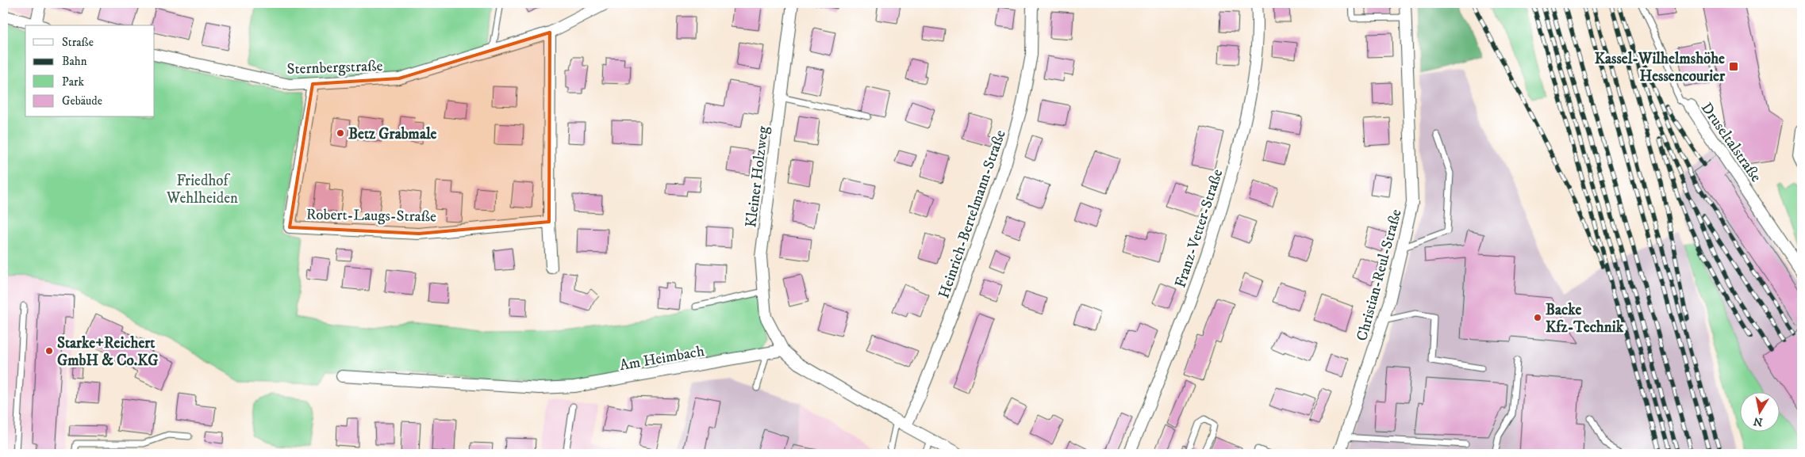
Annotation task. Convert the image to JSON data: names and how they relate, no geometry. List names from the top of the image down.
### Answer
{
  "streets": {
    "street": [
      "Sternbergstraße",
      "Druseltalstraße",
      "Kleiner Holzweg",
      "Heinrich-Bertelmann-Straße",
      "Robert-Laugs-Straße",
      "Franz-Vetter-Straße",
      "Christian-Reul-Straße",
      "Am Heimbach"
    ]
  },
  "crossings": [
    ["Sternbergstraße", "Robert-Laugs-Straße"],
    ["Kleiner Holzweg", "Am Heimbach"]
  ],
  "parks": ["Friedhof Wehlheiden"],
  "places": {
    "transit": ["Kassel-Wilhelmshöhe Hessencourier"],
    "other": ["Betz Grabmale", "Backe Kfz-Technik", "Starke+Reichert GmbH & Co.KG"]
  },
  "legend": [
    "Straße",
    "Bahn",
    "Park",
    "Gebäude"
  ],
  "north": "bottom"
}
